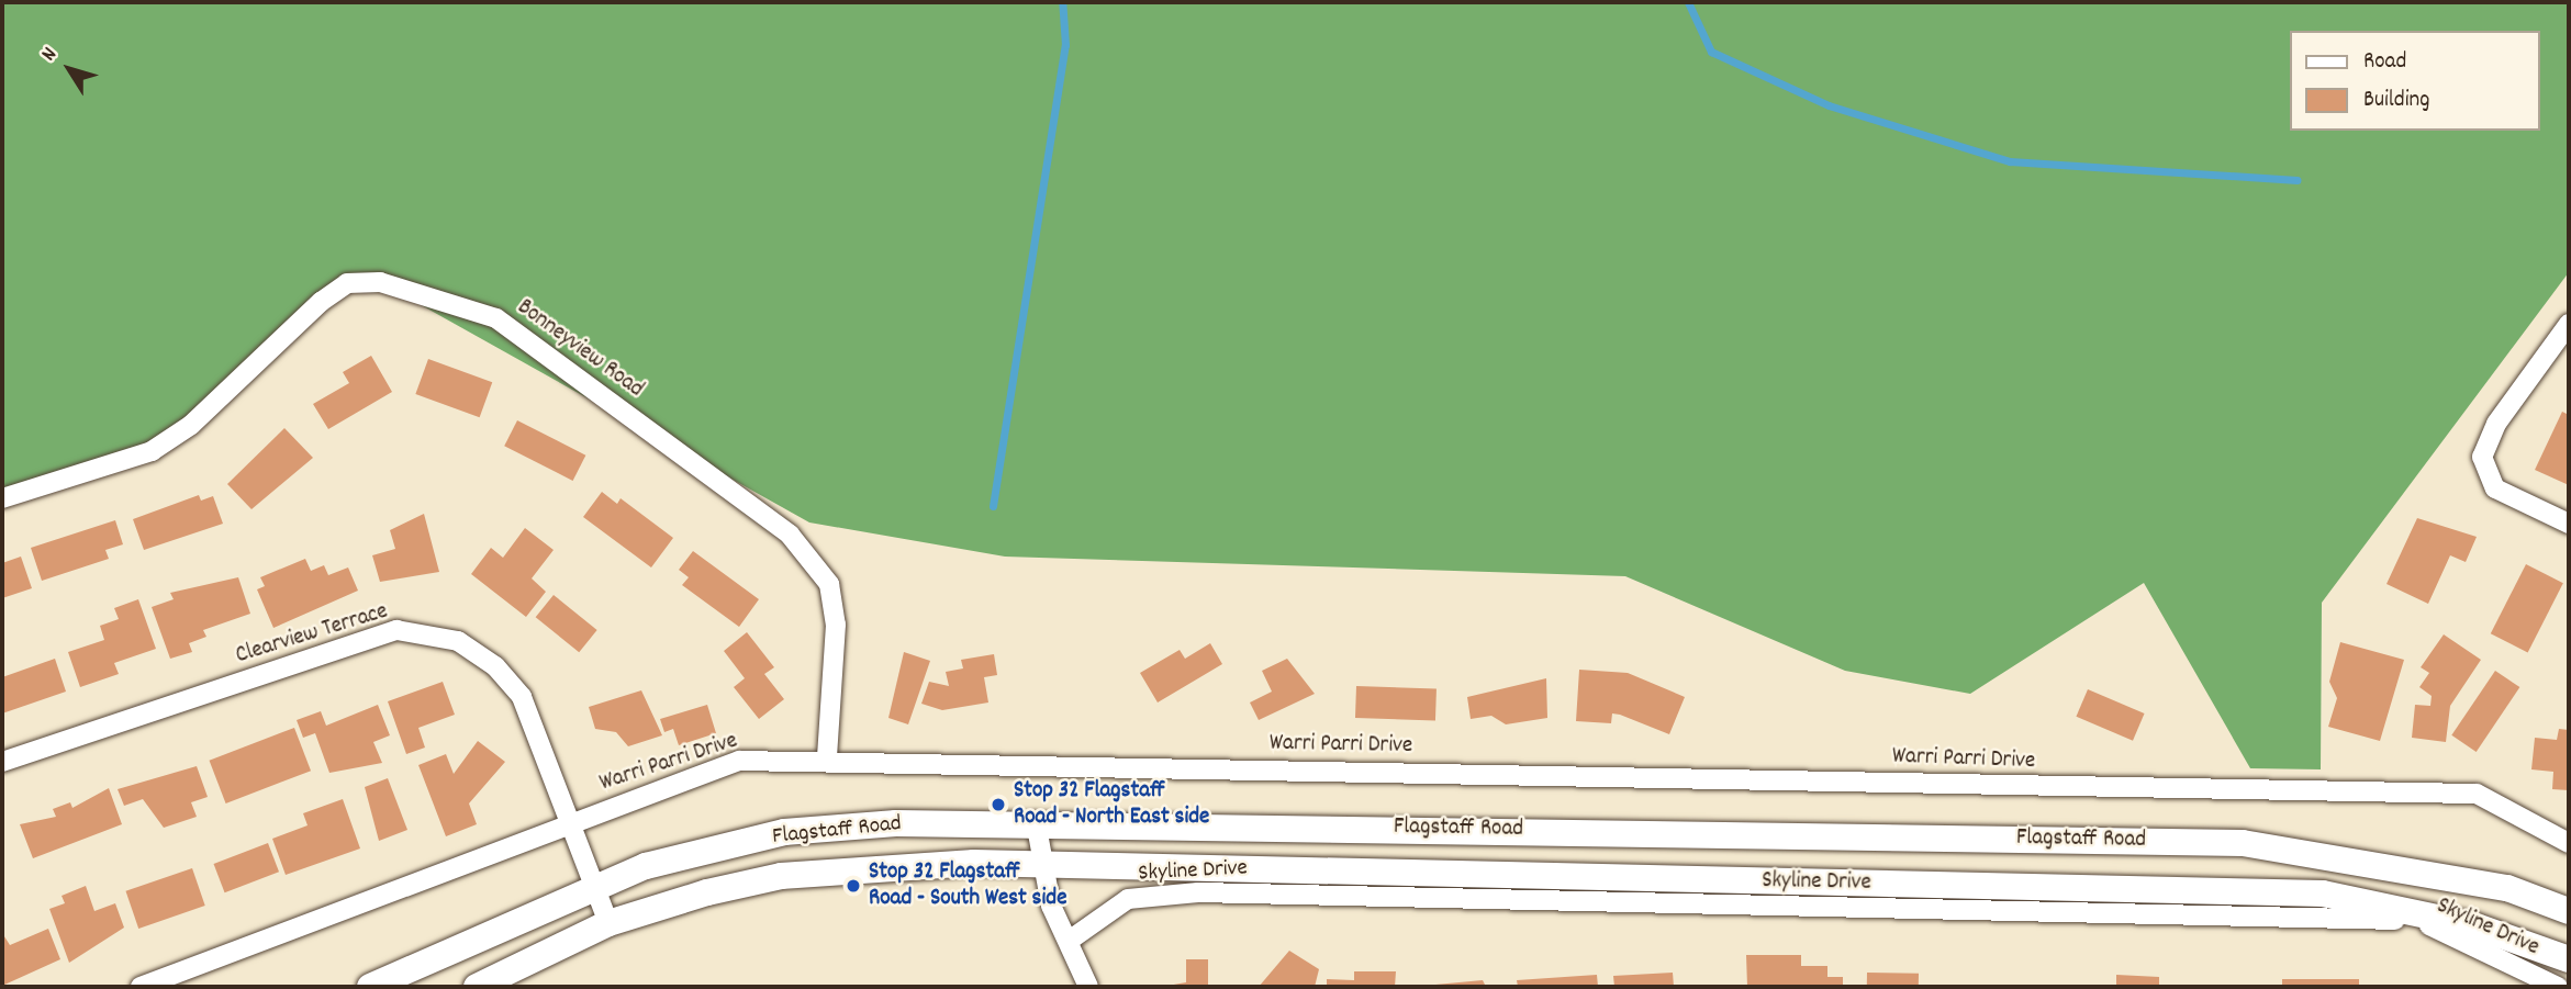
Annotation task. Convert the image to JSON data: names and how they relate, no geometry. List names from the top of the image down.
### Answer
{
  "streets": {
    "main road": ["Flagstaff Road"],
    "street": [
      "Bonneyview Road",
      "Clearview Terrace",
      "Warri Parri Drive",
      "Skyline Drive"
    ]
  },
  "crossings": [
    ["Bonneyview Road", "Warri Parri Drive"],
    ["Clearview Terrace", "Warri Parri Drive"],
    ["Clearview Terrace", "Flagstaff Road"]
  ],
  "places": ["Stop 32 Flagstaff Road - North East side", "Stop 32 Flagstaff Road - South West side"],
  "legend": ["Road", "Building"],
  "north": "top left"
}
